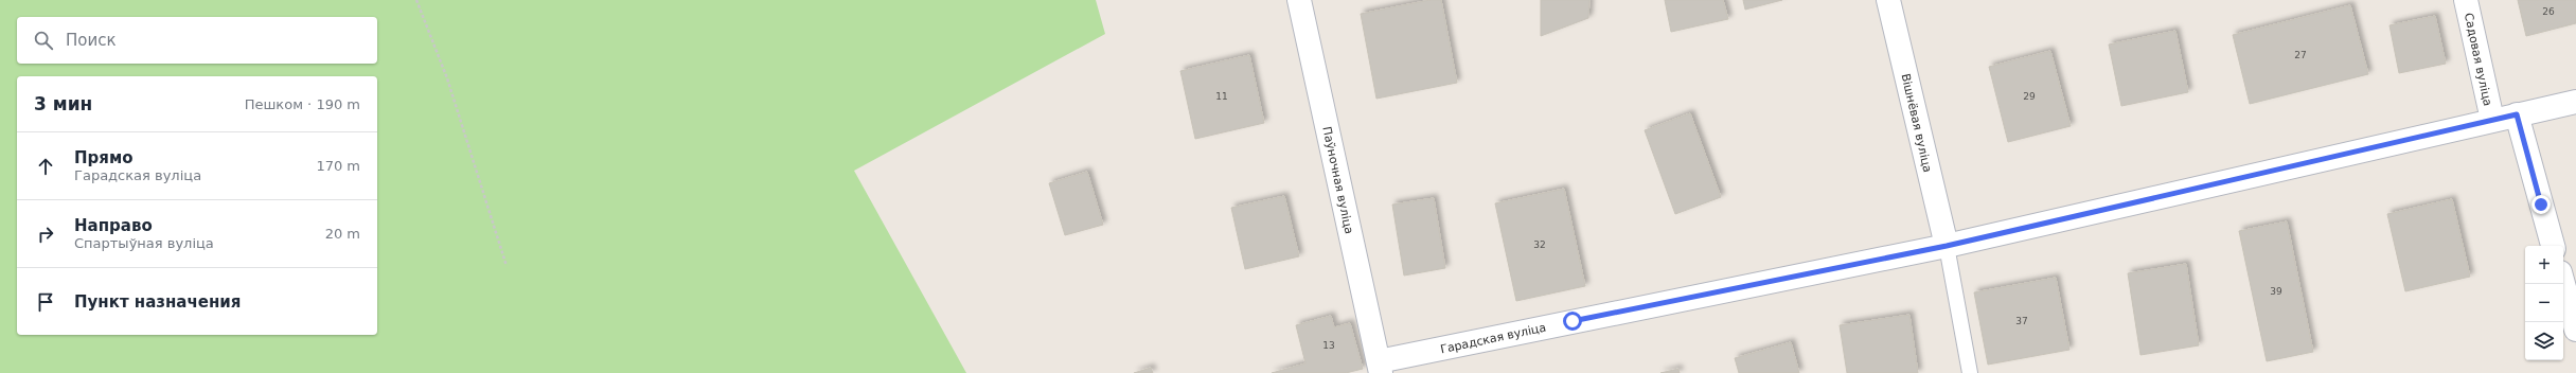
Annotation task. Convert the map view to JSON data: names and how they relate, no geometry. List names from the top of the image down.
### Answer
{
  "streets": {
    "street": [
      "Садовая вуліца",
      "Вішнёвая вуліца",
      "Паўночная вуліца",
      "Гарадская вуліца"
    ]
  },
  "crossings": [
    ["Садовая вуліца", "Гарадская вуліца"],
    ["Вішнёвая вуліца", "Гарадская вуліца"],
    ["Паўночная вуліца", "Гарадская вуліца"]
  ],
  "house_numbers": [
    "26",
    "27",
    "11",
    "29",
    "32",
    "39",
    "37",
    "13"
  ],
  "page": {
    "search": "Поиск",
    "heading": ["3 мин", "Пешком · 190 m"],
    "list": [
      ["Прямо", "Гарадская вуліца", "170 m"],
      ["Направо", "Спартыўная вуліца", "20 m"],
      "Пункт назначения"
    ],
    "map_buttons": ["+", "−"]
  }
}
